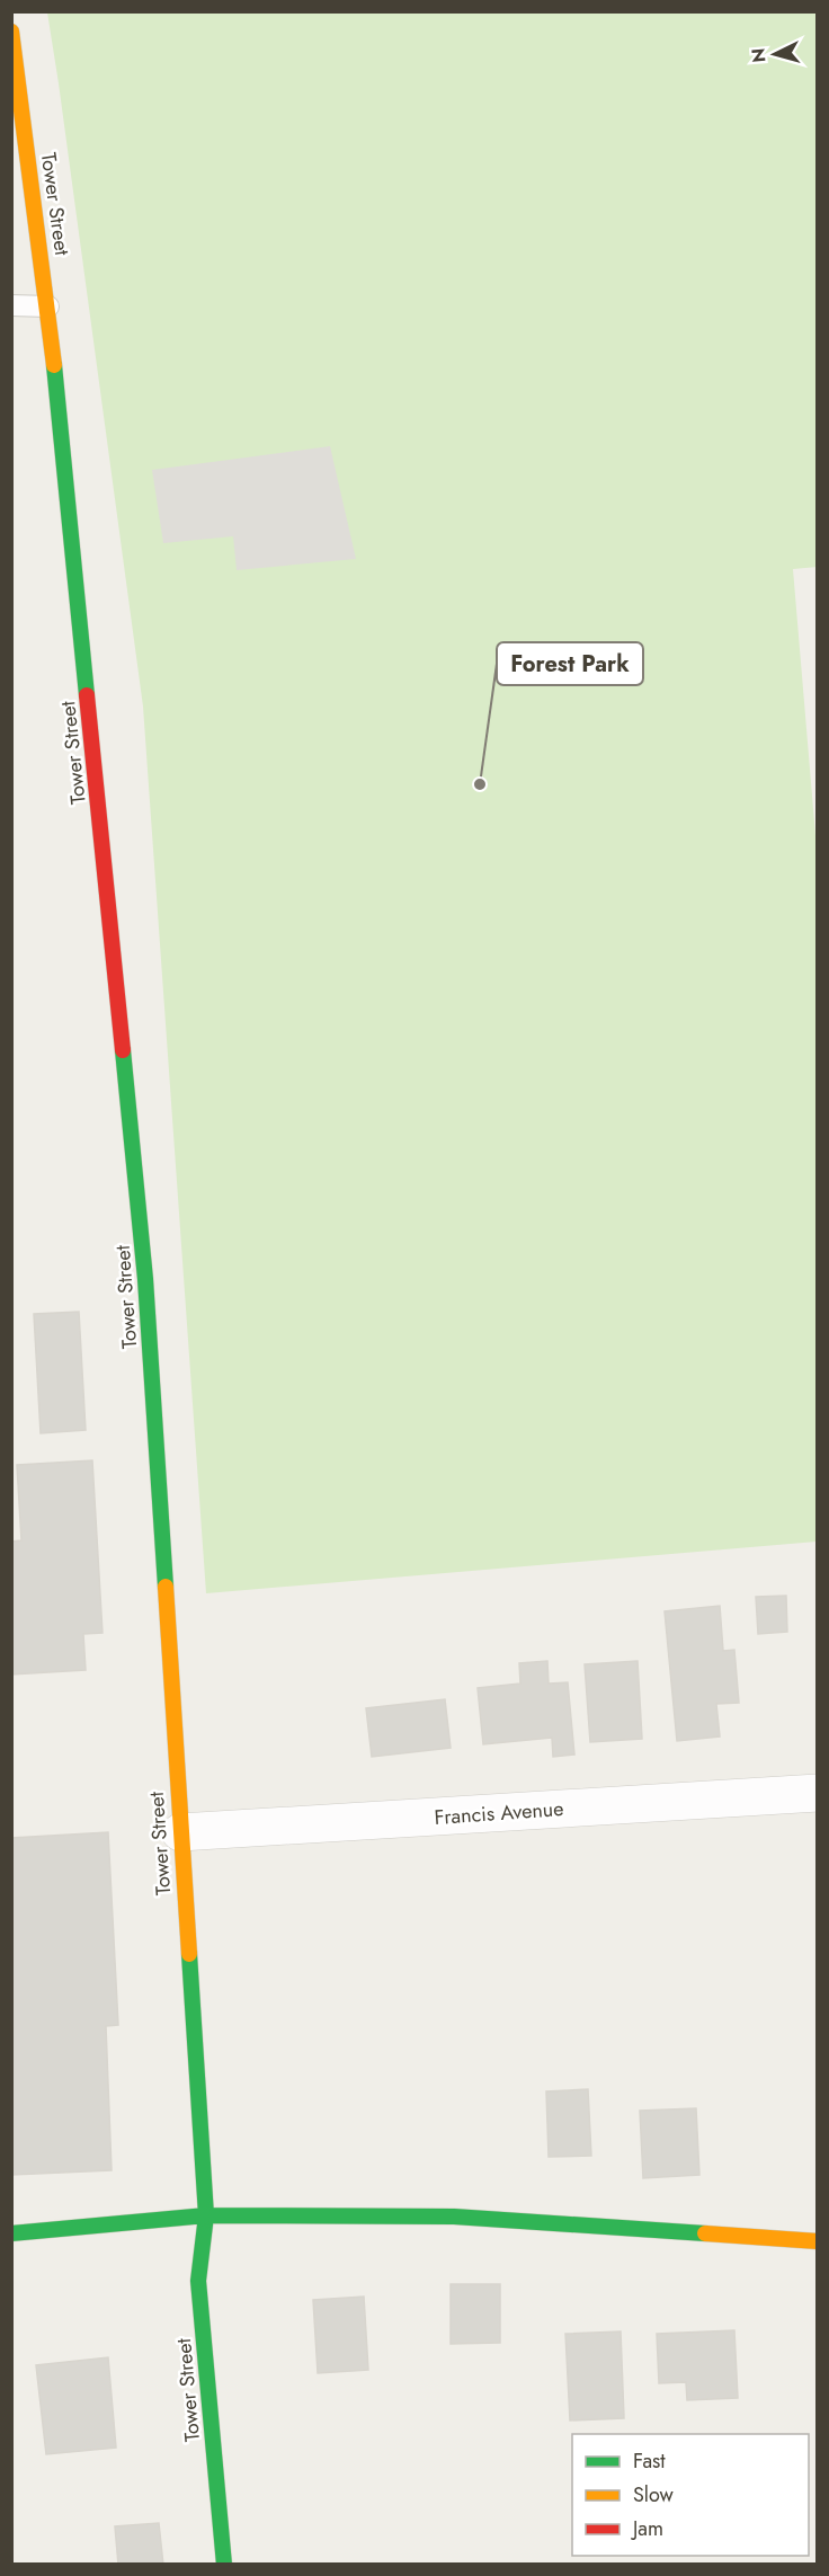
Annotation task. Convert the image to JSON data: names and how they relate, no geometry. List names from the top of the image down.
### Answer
{
  "streets": {
    "street": ["Tower Street", "Francis Avenue"]
  },
  "crossings": [
    ["Tower Street", "Francis Avenue"]
  ],
  "places": ["Forest Park"],
  "legend": ["Fast", "Slow", "Jam"],
  "north": "left"
}
